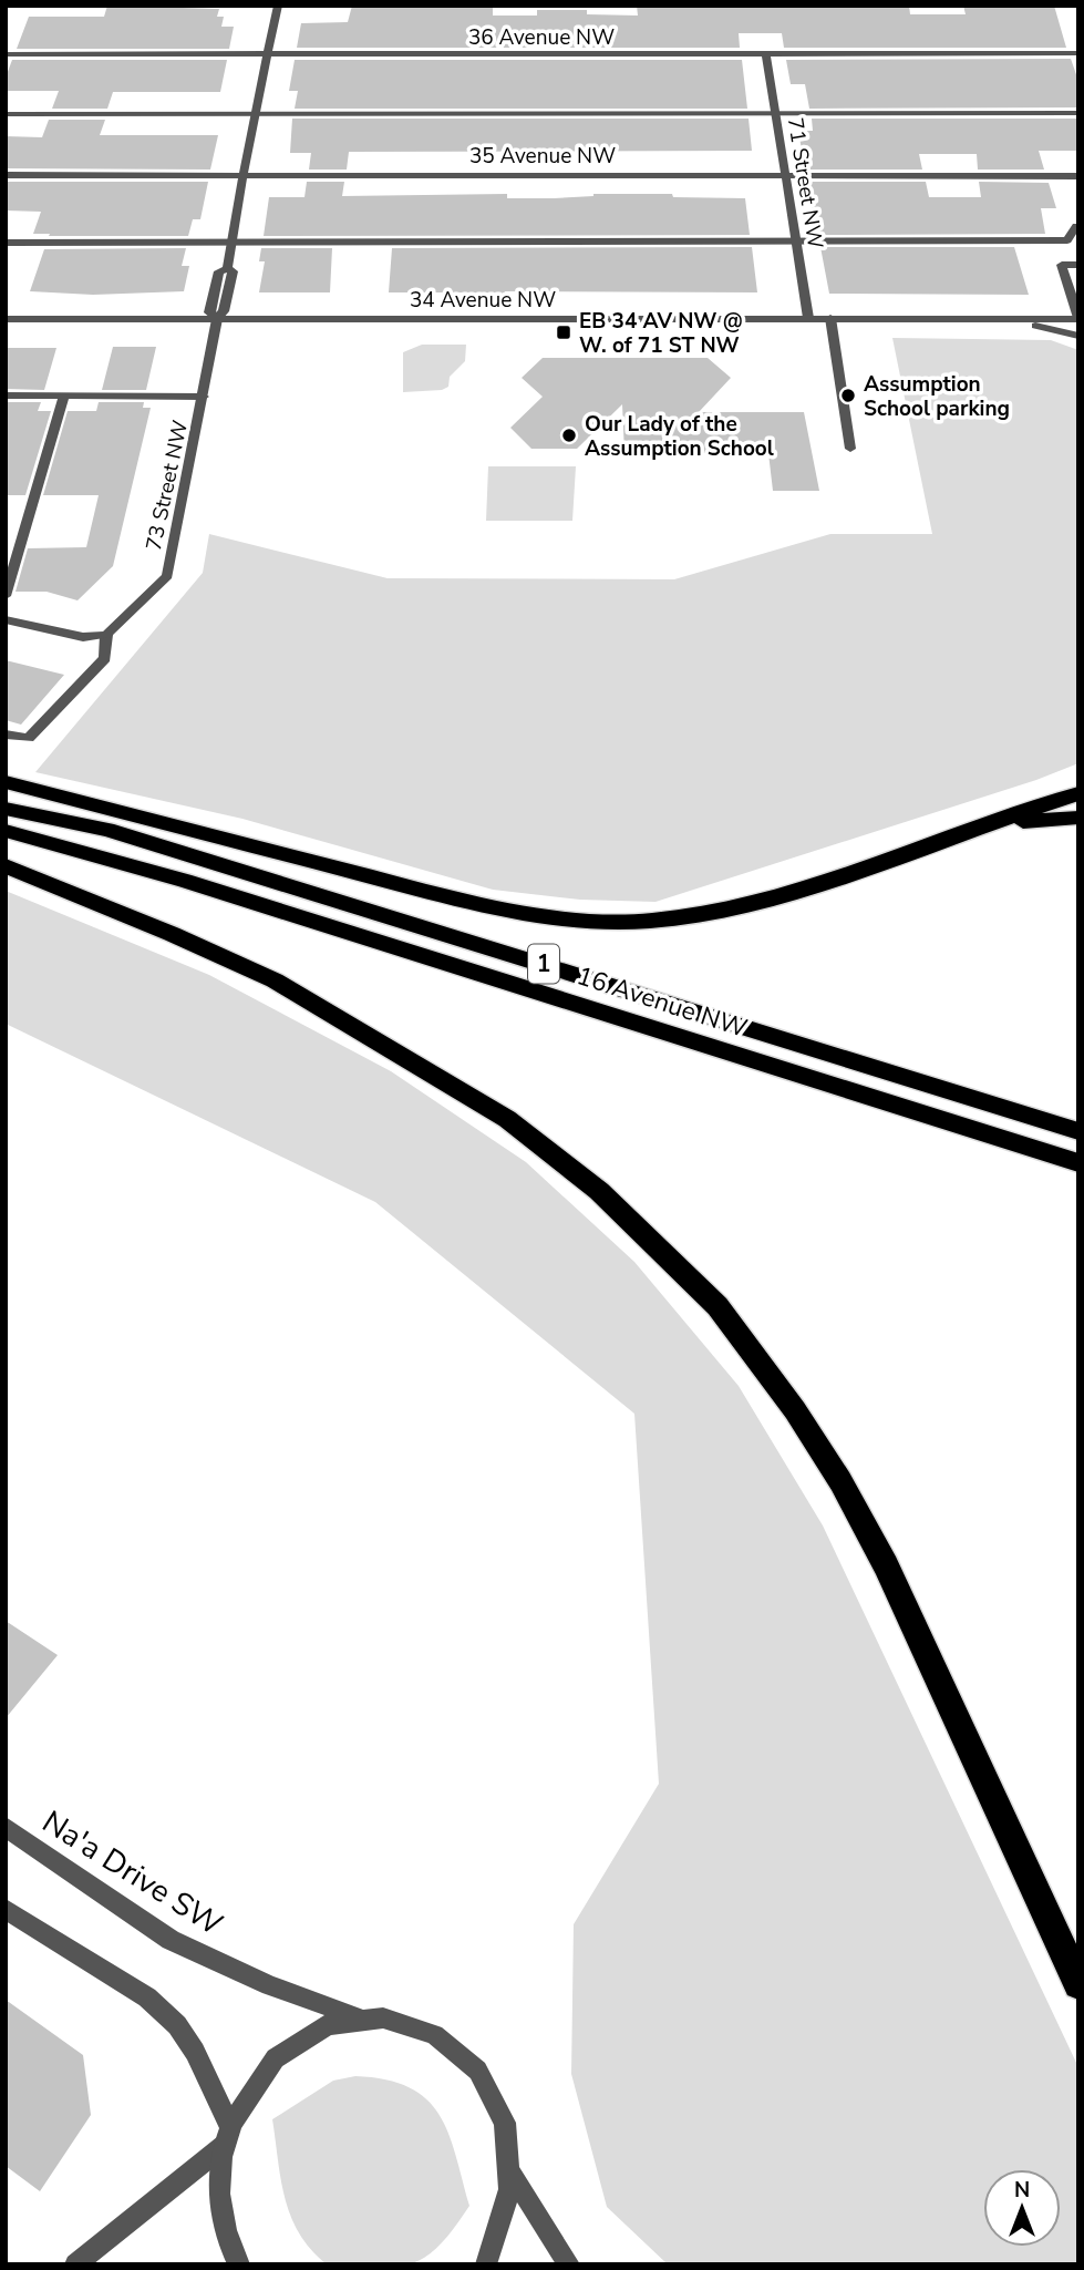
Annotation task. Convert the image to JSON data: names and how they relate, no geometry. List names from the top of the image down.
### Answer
{
  "streets": {
    "highway": ["1", "16 Avenue NW"],
    "street": [
      "36 Avenue NW",
      "35 Avenue NW",
      "71 Street NW",
      "34 Avenue NW",
      "73 Street NW",
      "Na'a Drive SW"
    ]
  },
  "crossings": [
    ["36 Avenue NW", "71 Street NW"],
    ["36 Avenue NW", "73 Street NW"],
    ["35 Avenue NW", "71 Street NW"],
    ["35 Avenue NW", "73 Street NW"],
    ["71 Street NW", "34 Avenue NW"],
    ["34 Avenue NW", "73 Street NW"]
  ],
  "places": {
    "transit": ["EB 34 AV NW @ W. of 71 ST NW"],
    "other": ["Assumption School parking", "Our Lady of the Assumption School"]
  },
  "north": "top"
}
